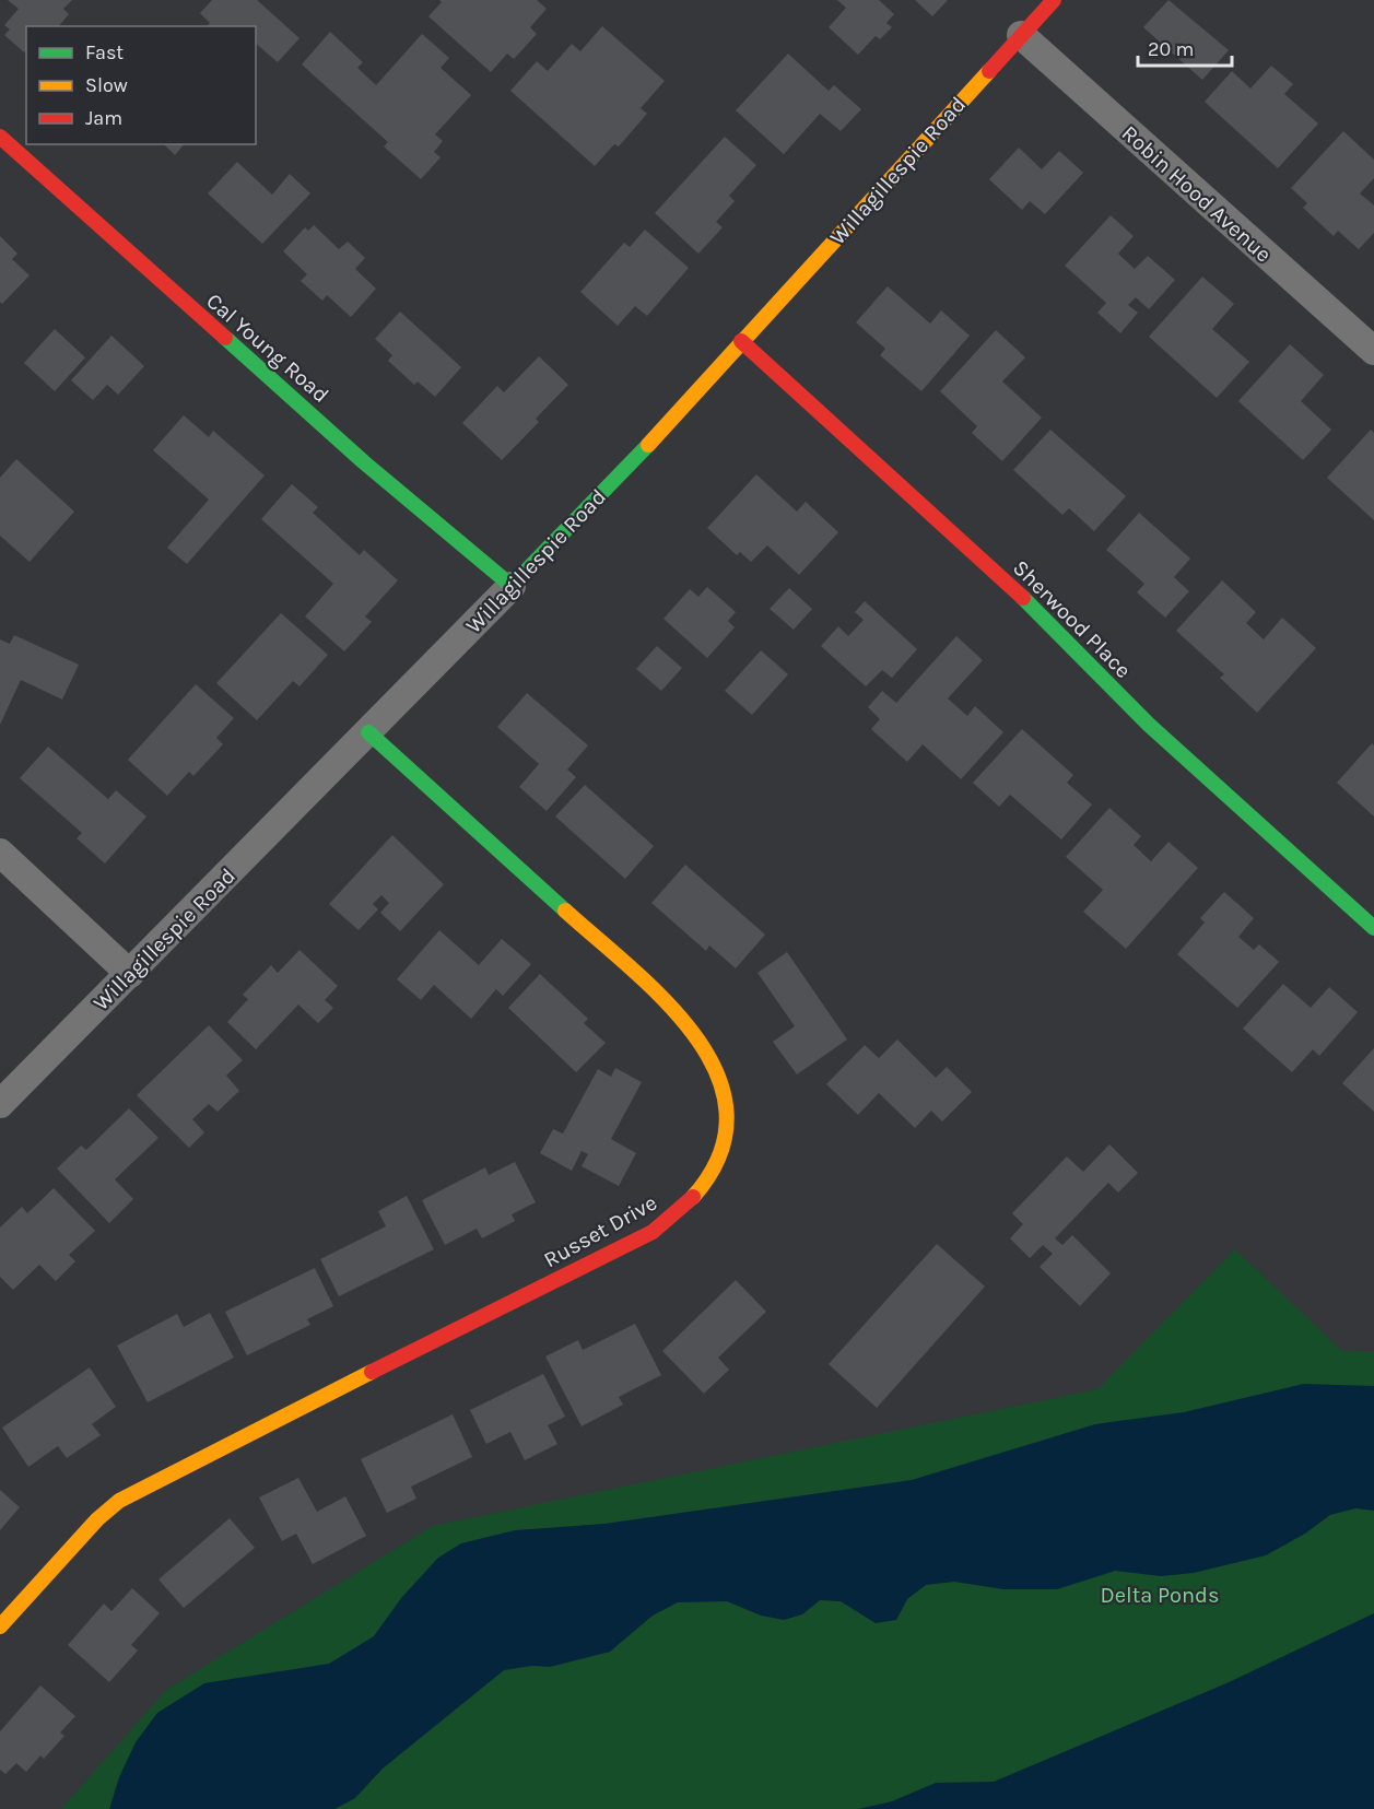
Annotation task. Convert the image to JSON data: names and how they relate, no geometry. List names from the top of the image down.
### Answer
{
  "streets": {
    "street": [
      "Willagillespie Road",
      "Robin Hood Avenue",
      "Cal Young Road",
      "Sherwood Place",
      "Russet Drive"
    ]
  },
  "crossings": [
    ["Willagillespie Road", "Robin Hood Avenue"],
    ["Willagillespie Road", "Cal Young Road"],
    ["Willagillespie Road", "Sherwood Place"],
    ["Willagillespie Road", "Russet Drive"]
  ],
  "parks": ["Delta Ponds"],
  "legend": ["Fast", "Slow", "Jam"],
  "scale_bar": "20 m"
}
